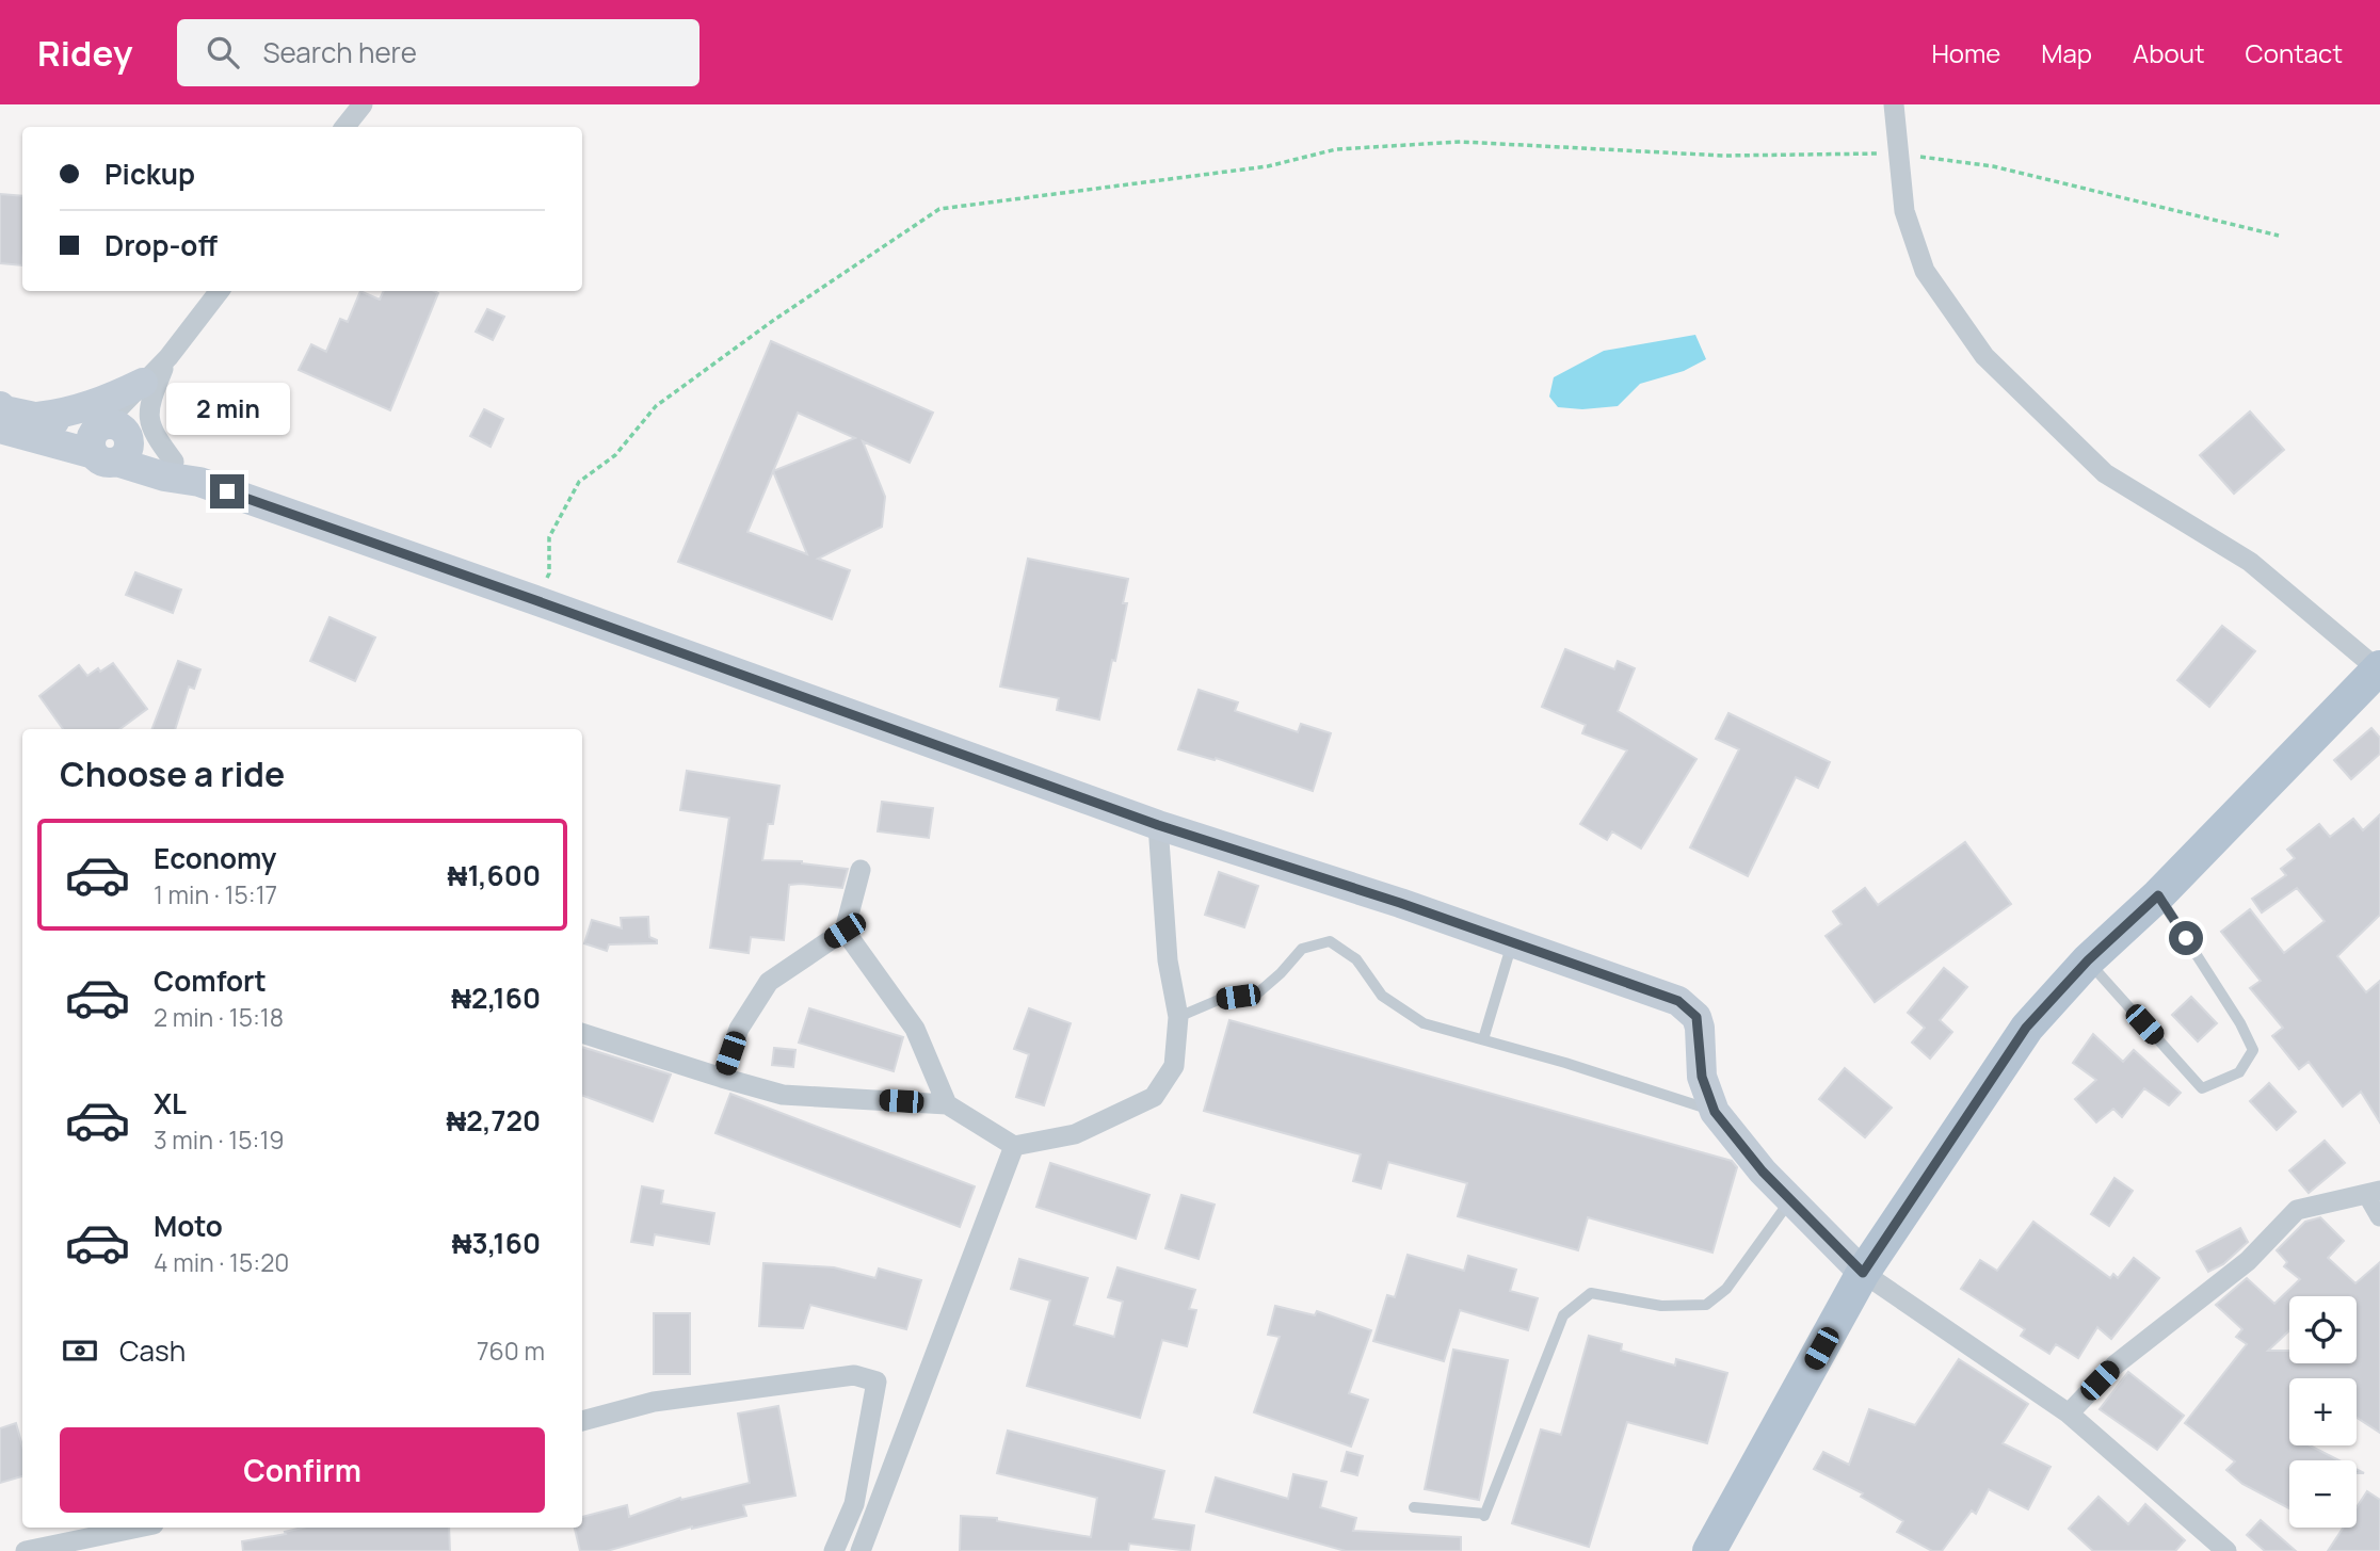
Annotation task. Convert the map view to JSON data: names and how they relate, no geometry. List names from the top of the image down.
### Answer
{
  "page": {
    "header": "Ridey",
    "search": "Search here",
    "nav": [
      "Home",
      "Map",
      "About",
      "Contact"
    ],
    "banner": ["Pickup", "Drop-off"],
    "bubble": "2 min",
    "heading": "Choose a ride",
    "list": [
      {
        "name": "Economy",
        "note": "1 min · 15:17",
        "value": "₦1,600"
      },
      {
        "name": "Comfort",
        "note": "2 min · 15:18",
        "value": "₦2,160"
      },
      {
        "name": "XL",
        "note": "3 min · 15:19",
        "value": "₦2,720"
      },
      {
        "name": "Moto",
        "note": "4 min · 15:20",
        "value": "₦3,160"
      }
    ],
    "map_buttons": ["+", "−"],
    "pay": ["Cash", "760 m"],
    "buttons": "Confirm"
  }
}
